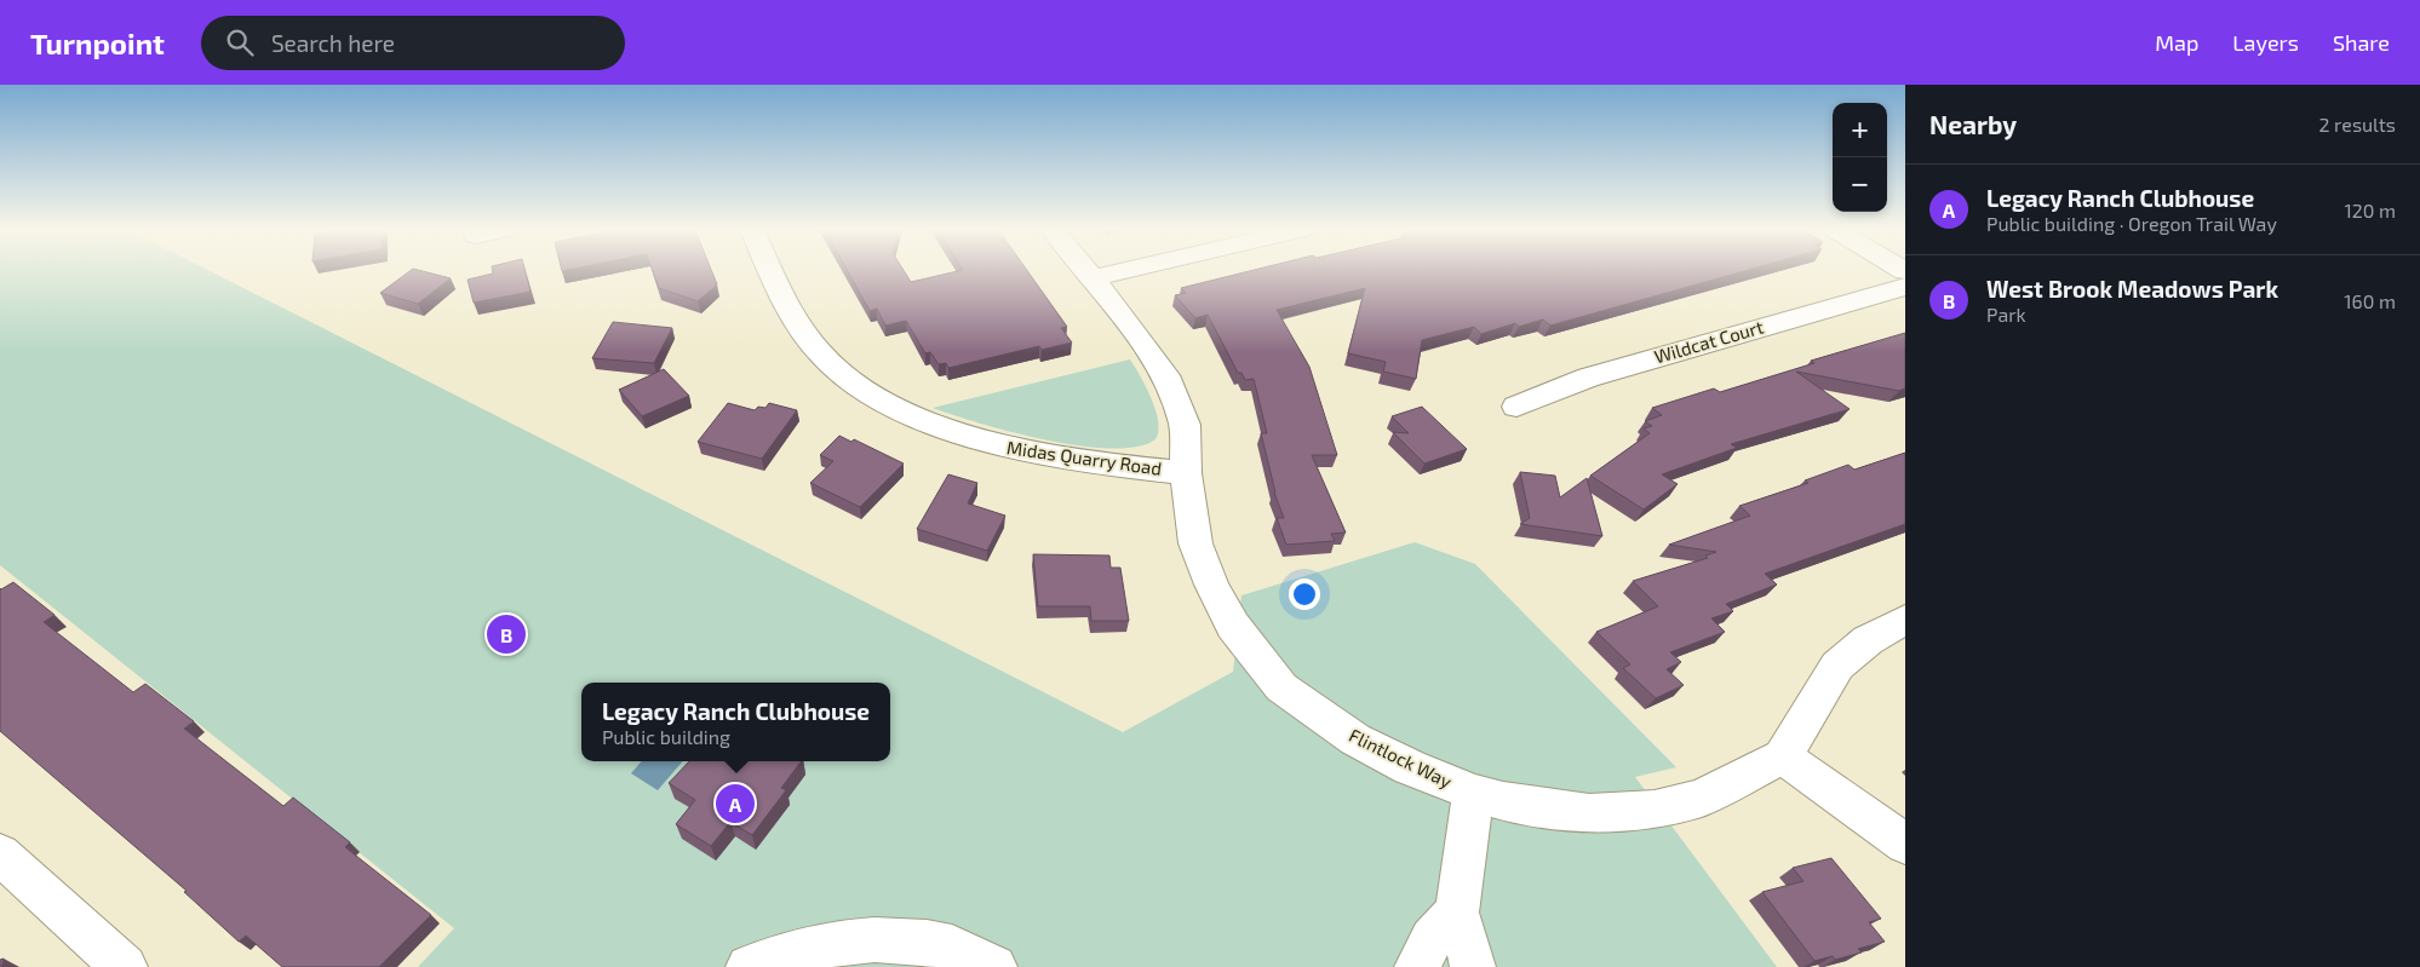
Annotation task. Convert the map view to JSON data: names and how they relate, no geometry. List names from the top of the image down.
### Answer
{
  "streets": {
    "street": ["Wildcat Court", "Midas Quarry Road", "Flintlock Way"]
  },
  "crossings": [
    ["Midas Quarry Road", "Flintlock Way"]
  ],
  "page": {
    "header": "Turnpoint",
    "search": "Search here",
    "nav": ["Map", "Layers", "Share"],
    "heading": ["Nearby", "2 results"],
    "map_buttons": ["+", "−"],
    "list": [
      {
        "mark": "A",
        "name": "Legacy Ranch Clubhouse",
        "note": "Public building · Oregon Trail Way",
        "value": "120 m"
      },
      {
        "mark": "B",
        "name": "West Brook Meadows Park",
        "note": "Park",
        "value": "160 m"
      }
    ],
    "pins": ["B", "A"],
    "popup": ["Legacy Ranch Clubhouse", "Public building"]
  }
}
